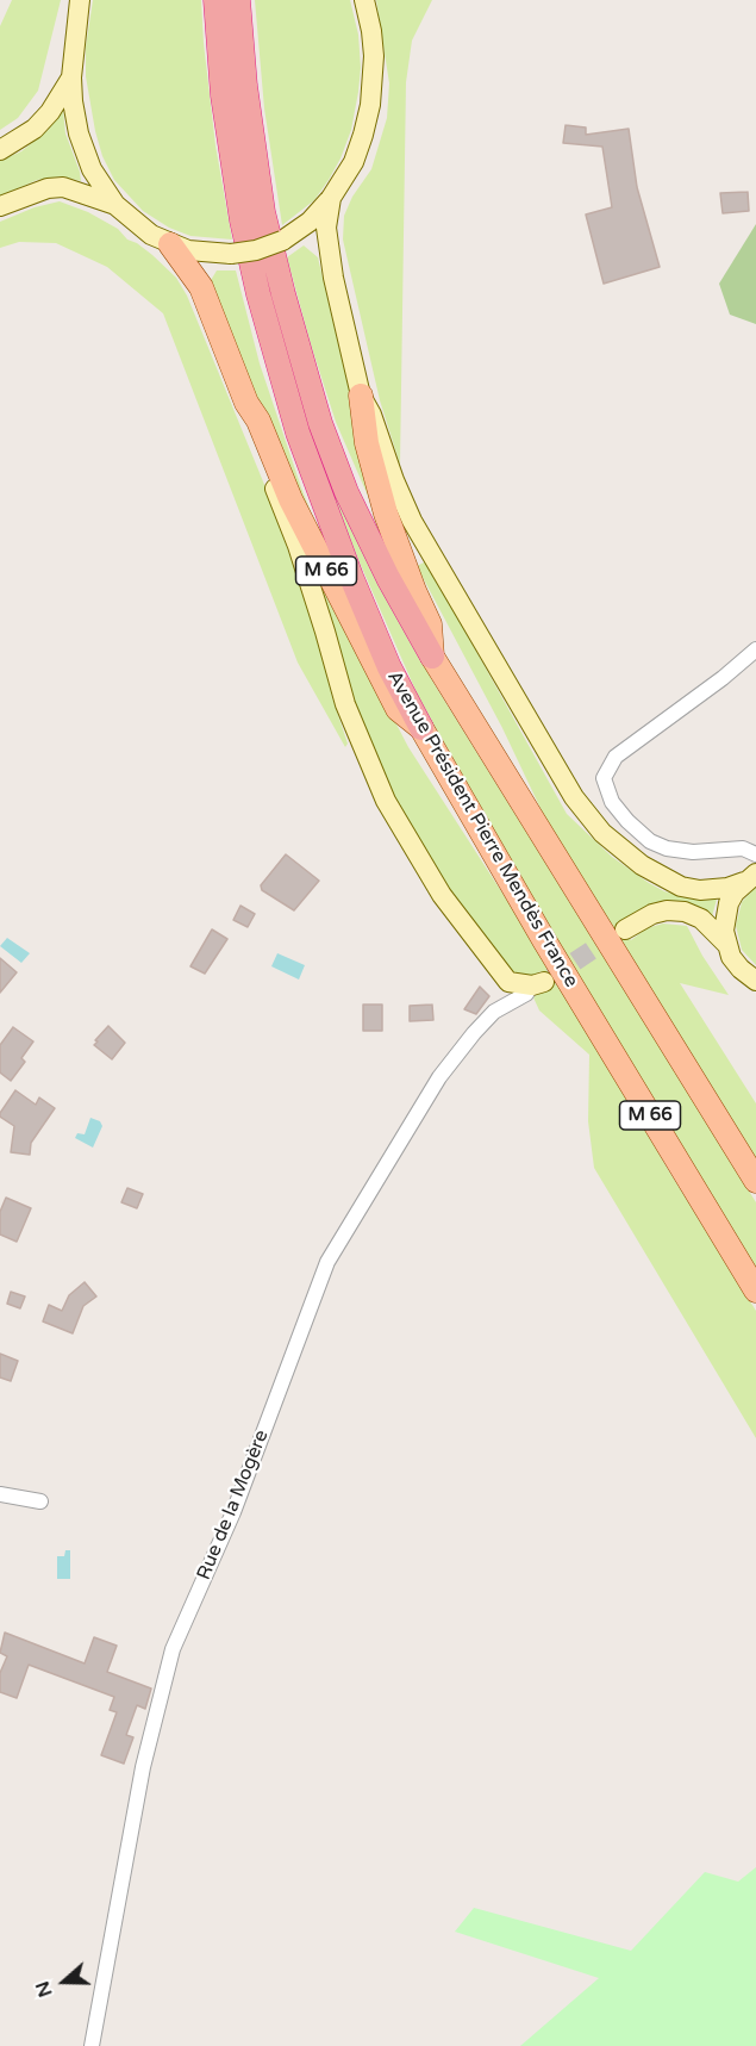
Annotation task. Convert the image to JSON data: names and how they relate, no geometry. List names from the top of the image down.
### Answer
{
  "streets": {
    "highway": ["M 66", "Avenue Président Pierre Mendès France"],
    "street": ["Rue de la Mogère"]
  },
  "crossings": [
    ["M 66", "Avenue Président Pierre Mendès France"]
  ],
  "north": "left"
}
